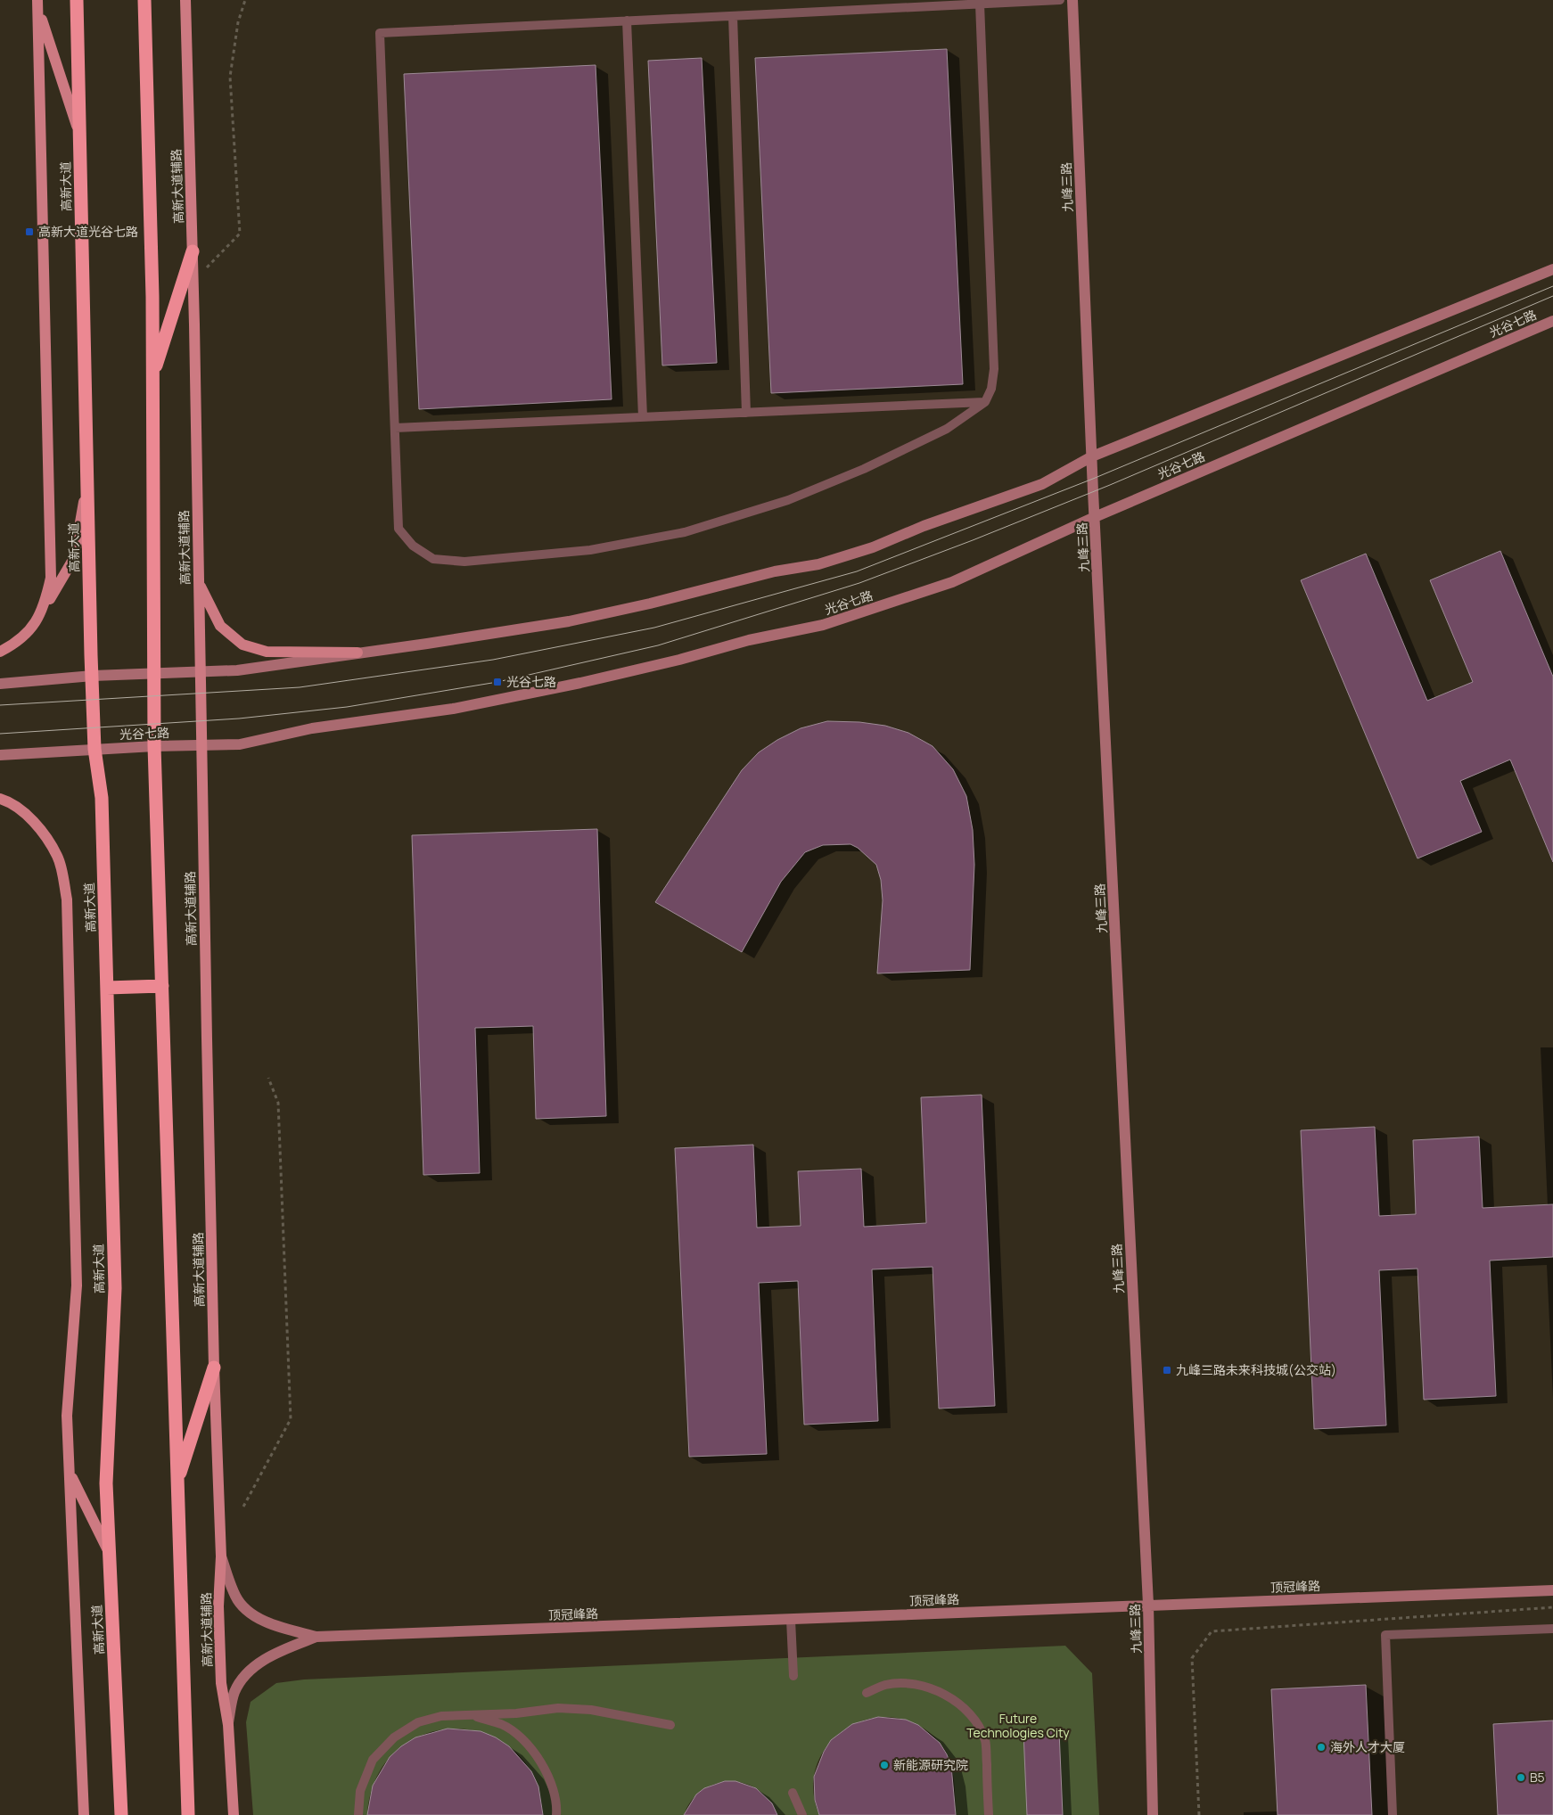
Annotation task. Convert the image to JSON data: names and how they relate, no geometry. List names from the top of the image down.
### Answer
{
  "streets": {
    "highway": ["高新大道"],
    "main road": ["高新大道辅路"],
    "street": ["九峰三路", "光谷七路", "顶冠峰路"]
  },
  "crossings": [
    ["高新大道", "光谷七路"],
    ["高新大道辅路", "光谷七路"],
    ["九峰三路", "光谷七路"],
    ["九峰三路", "顶冠峰路"]
  ],
  "parks": ["Future Technologies City"],
  "places": {
    "transit": ["高新大道光谷七路", "光谷七路", "九峰三路未来科技城(公交站)"],
    "other": ["海外人才大厦", "新能源研究院", "B5"]
  }
}
